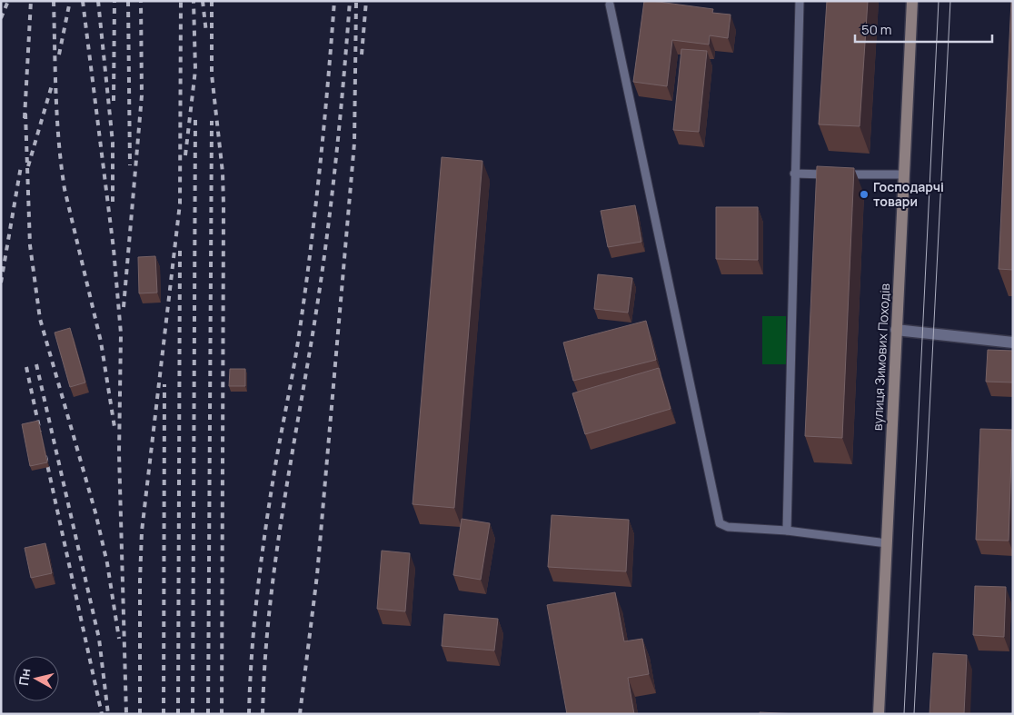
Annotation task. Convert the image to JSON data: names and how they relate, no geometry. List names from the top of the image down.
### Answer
{
  "streets": {
    "main road": ["вулиця Зимових Походів"]
  },
  "places": ["Господарчі товари"],
  "scale_bar": "50 m",
  "north": "left"
}
